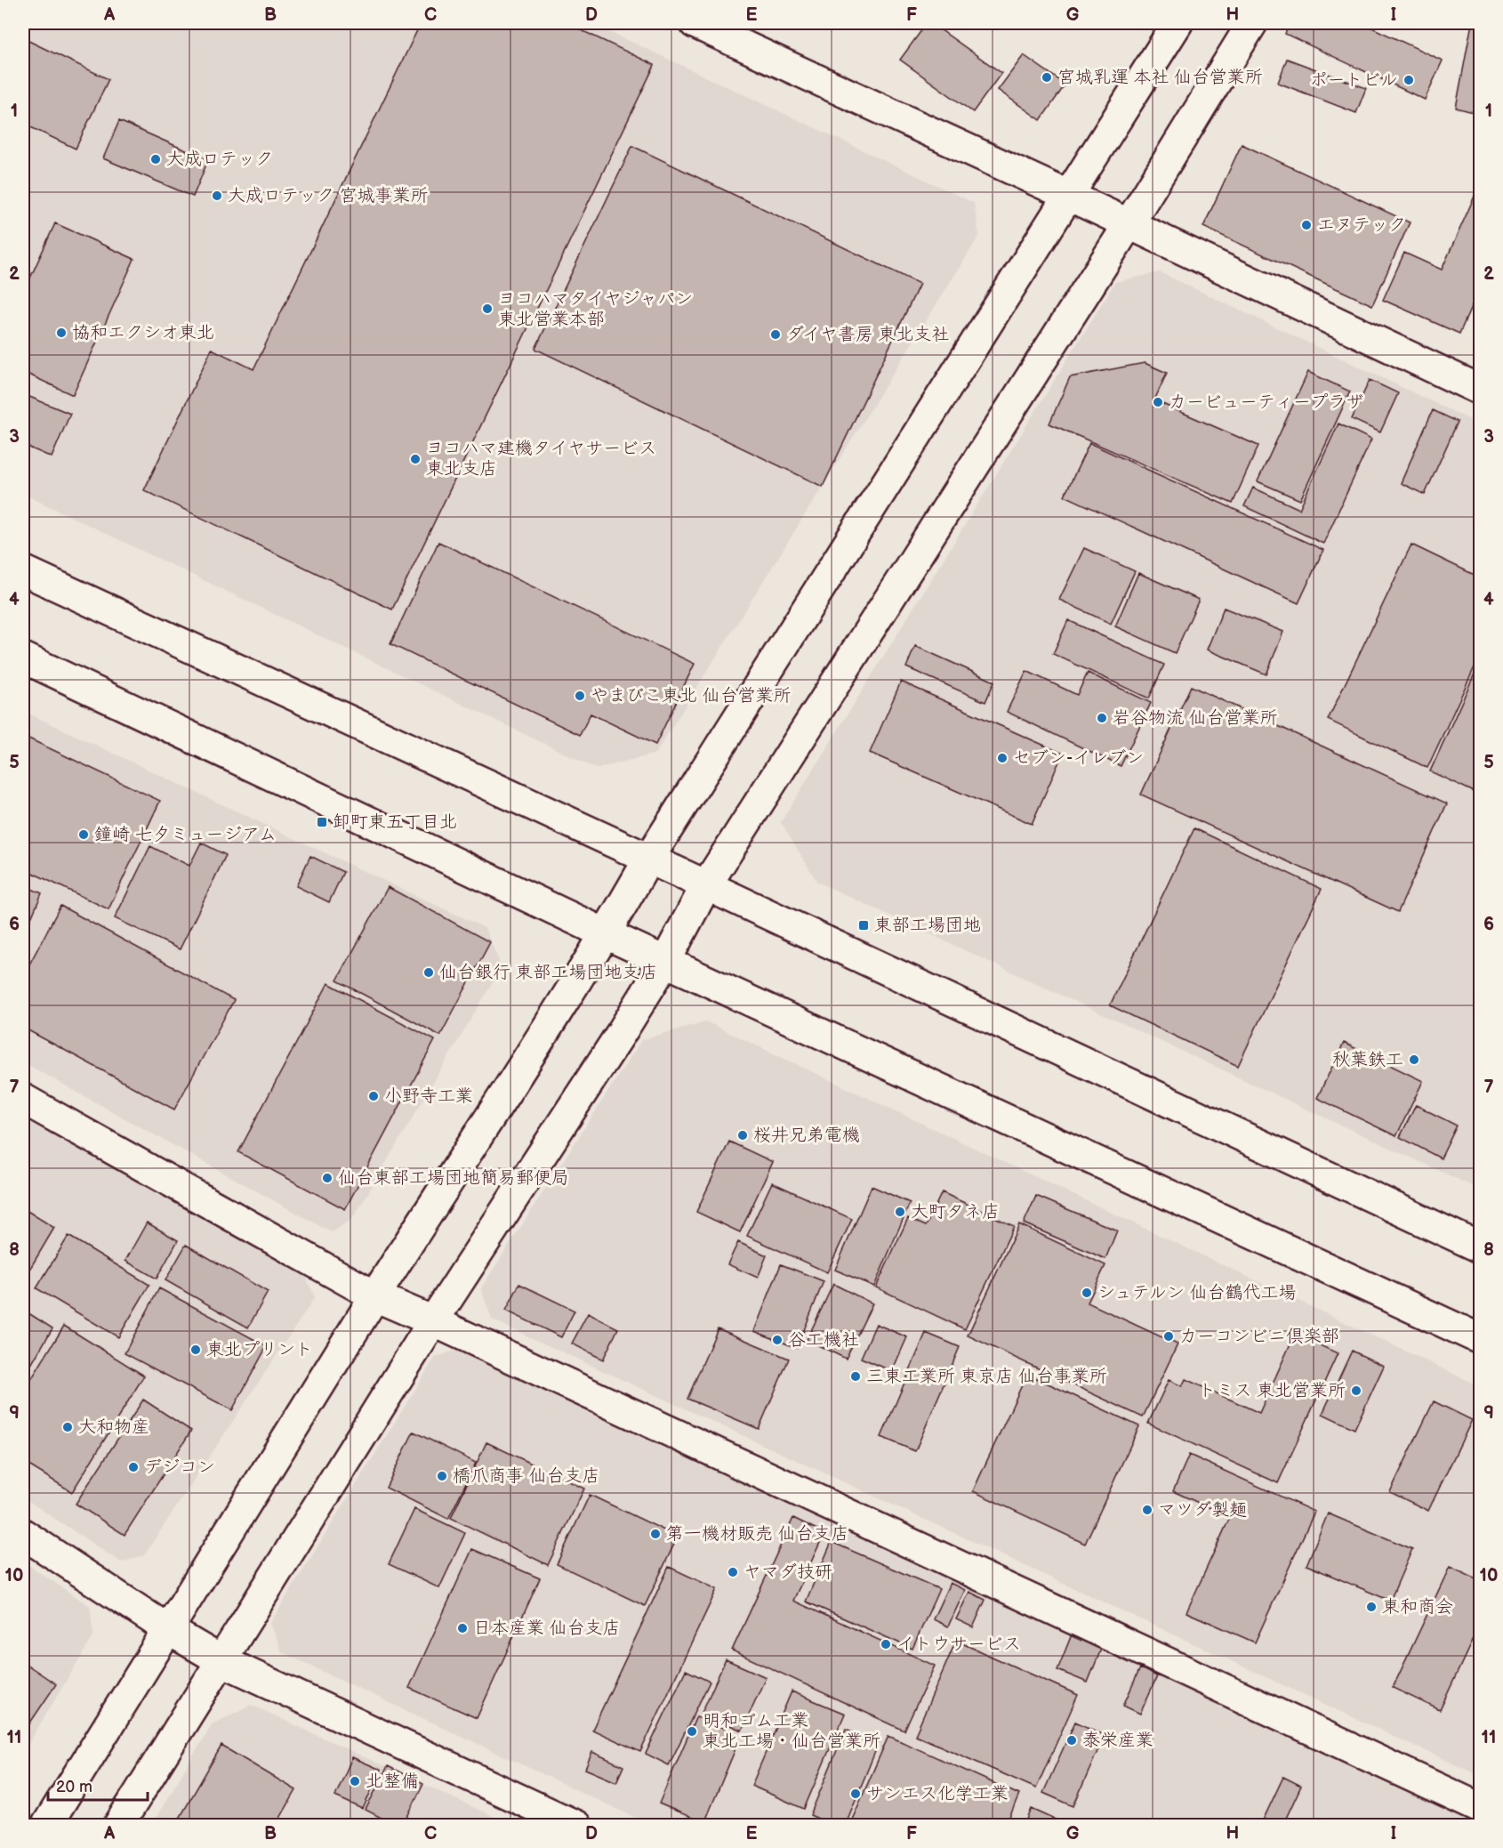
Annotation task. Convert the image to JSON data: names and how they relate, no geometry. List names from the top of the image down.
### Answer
{
  "places": {
    "other": [
      "宮城乳運 本社 仙台営業所",
      "ポートビル",
      "大成ロテック",
      "大成ロテック 宮城事業所",
      "エヌテック",
      "ヨコハマタイヤジャパン 東北営業本部",
      "協和エクシオ東北",
      "ダイヤ書房 東北支社",
      "カービューティープラザ",
      "ヨコハマ建機タイヤサービス 東北支店",
      "やまびこ東北 仙台営業所",
      "岩谷物流 仙台営業所",
      "セブン-イレブン",
      "鐘崎 七夕ミュージアム",
      "仙台銀行 東部工場団地支店",
      "秋葉鉄工",
      "小野寺工業",
      "桜井兄弟電機",
      "仙台東部工場団地簡易郵便局",
      "大町タネ店",
      "シュテルン 仙台鶴代工場",
      "カーコンビニ倶楽部",
      "谷工機社",
      "東北プリント",
      "三東工業所 東京店 仙台事業所",
      "トミス 東北営業所",
      "大和物産",
      "デジコン",
      "橋爪商事 仙台支店",
      "マツダ製麺",
      "第一機材販売 仙台支店",
      "ヤマダ技研",
      "東和商会",
      "日本産業 仙台支店",
      "イトウサービス",
      "明和ゴム工業 東北工場・仙台営業所",
      "泰栄産業",
      "北整備",
      "サンエス化学工業"
    ],
    "transit": ["卸町東五丁目北", "東部工場団地"]
  },
  "scale_bar": "20 m",
  "grid": {
    "columns": [
      "A",
      "B",
      "C",
      "D",
      "E",
      "F",
      "G",
      "H",
      "I"
    ],
    "rows": [
      "1",
      "2",
      "3",
      "4",
      "5",
      "6",
      "7",
      "8",
      "9",
      "10",
      "11"
    ]
  }
}
